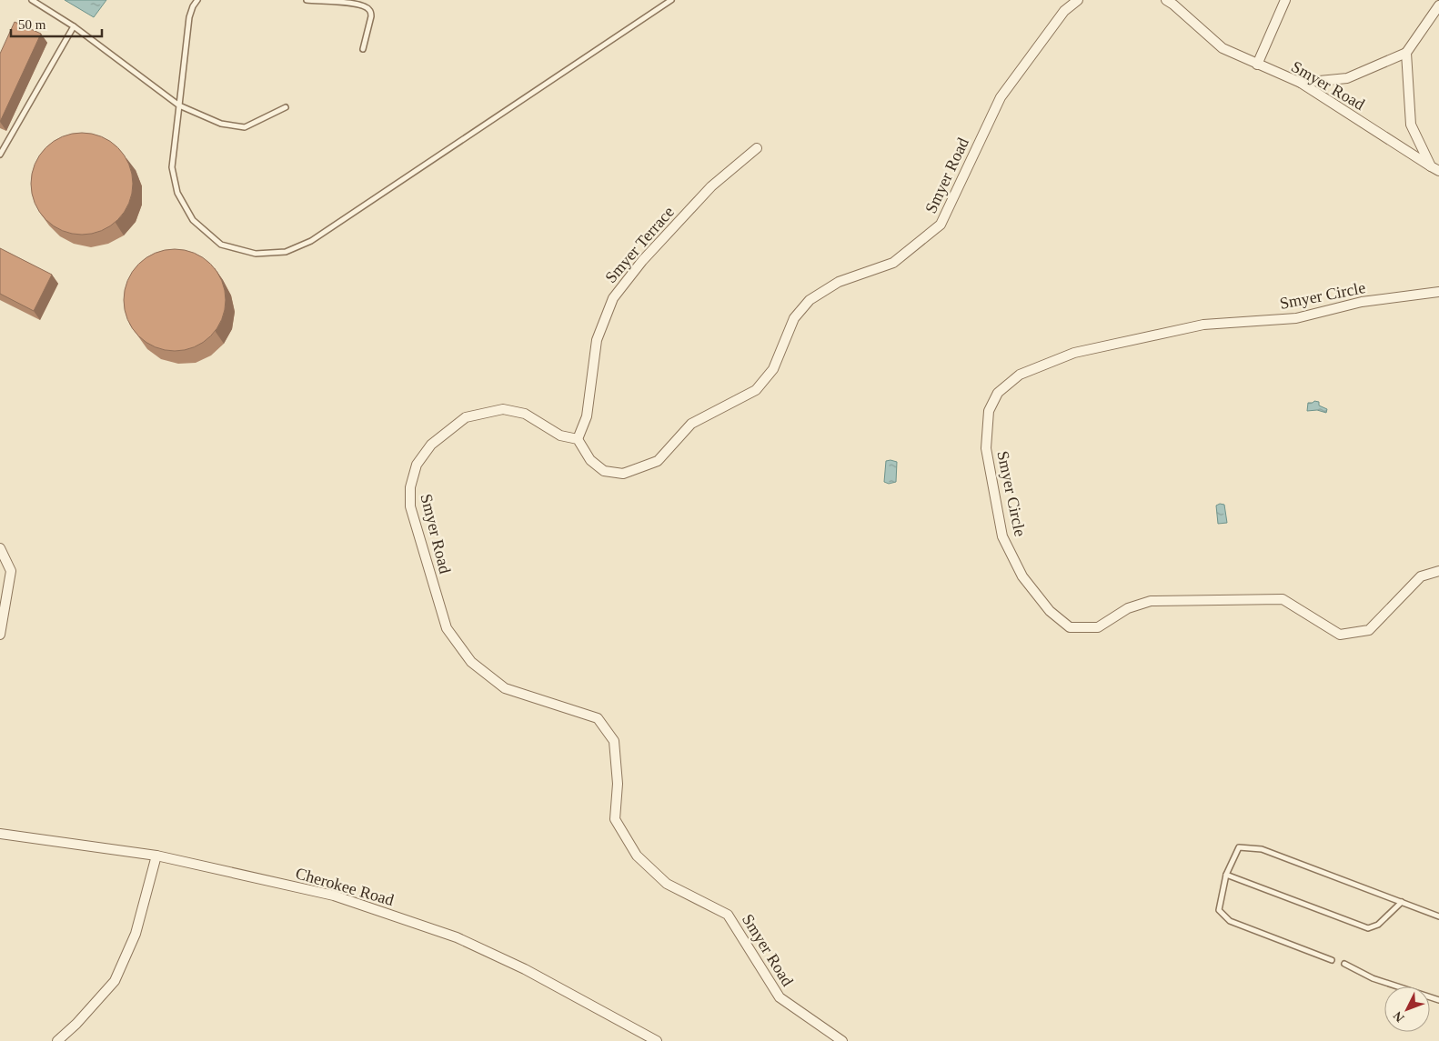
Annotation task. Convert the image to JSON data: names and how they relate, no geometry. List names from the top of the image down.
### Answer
{
  "streets": {
    "street": [
      "Smyer Road",
      "Smyer Terrace",
      "Smyer Circle",
      "Cherokee Road"
    ]
  },
  "crossings": [
    ["Smyer Road", "Smyer Terrace"]
  ],
  "scale_bar": "50 m",
  "north": "bottom left"
}
